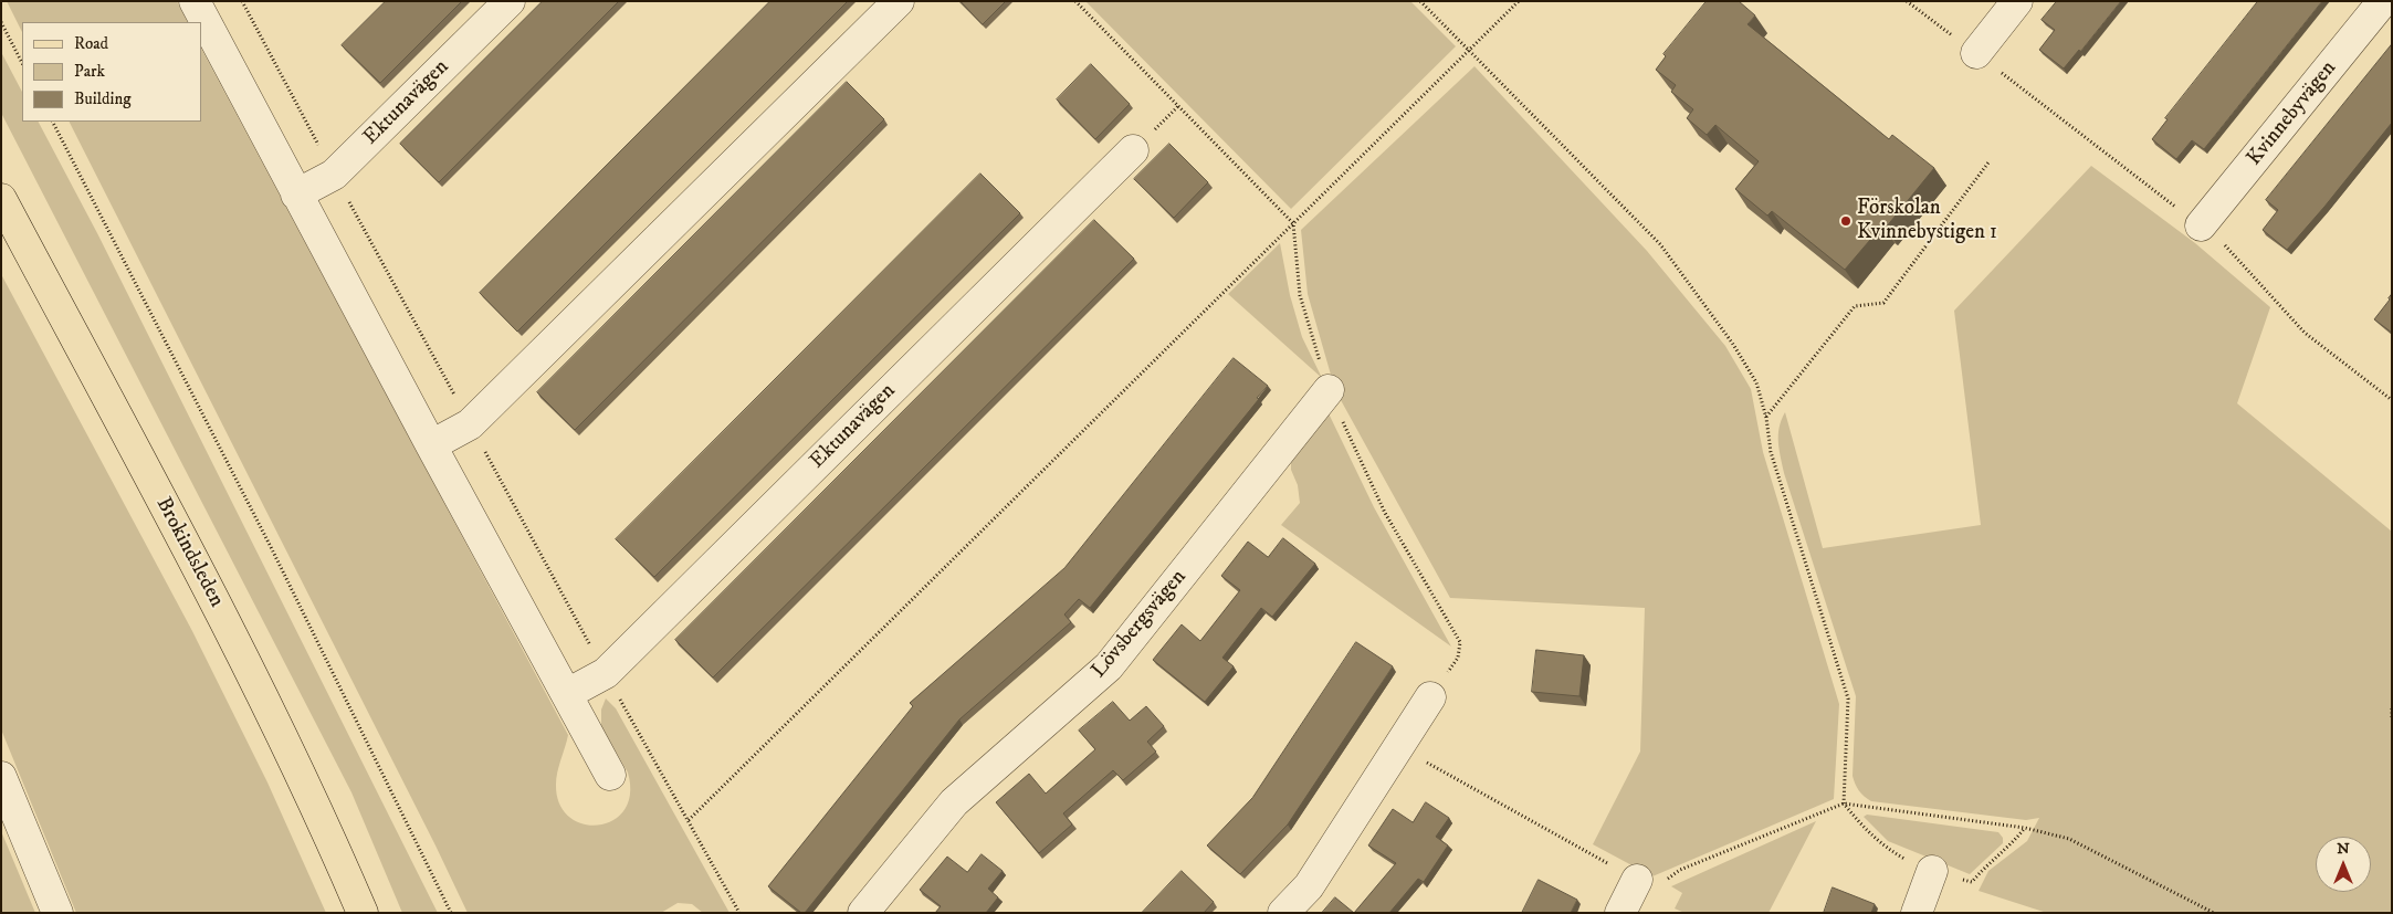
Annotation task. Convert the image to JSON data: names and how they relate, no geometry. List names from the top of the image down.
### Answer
{
  "streets": {
    "main road": ["Brokindsleden"],
    "street": ["Ektunavägen", "Kvinnebyvägen", "Lövsbergsvägen"]
  },
  "places": ["Förskolan Kvinnebystigen 1"],
  "legend": ["Road", "Park", "Building"],
  "north": "top"
}
